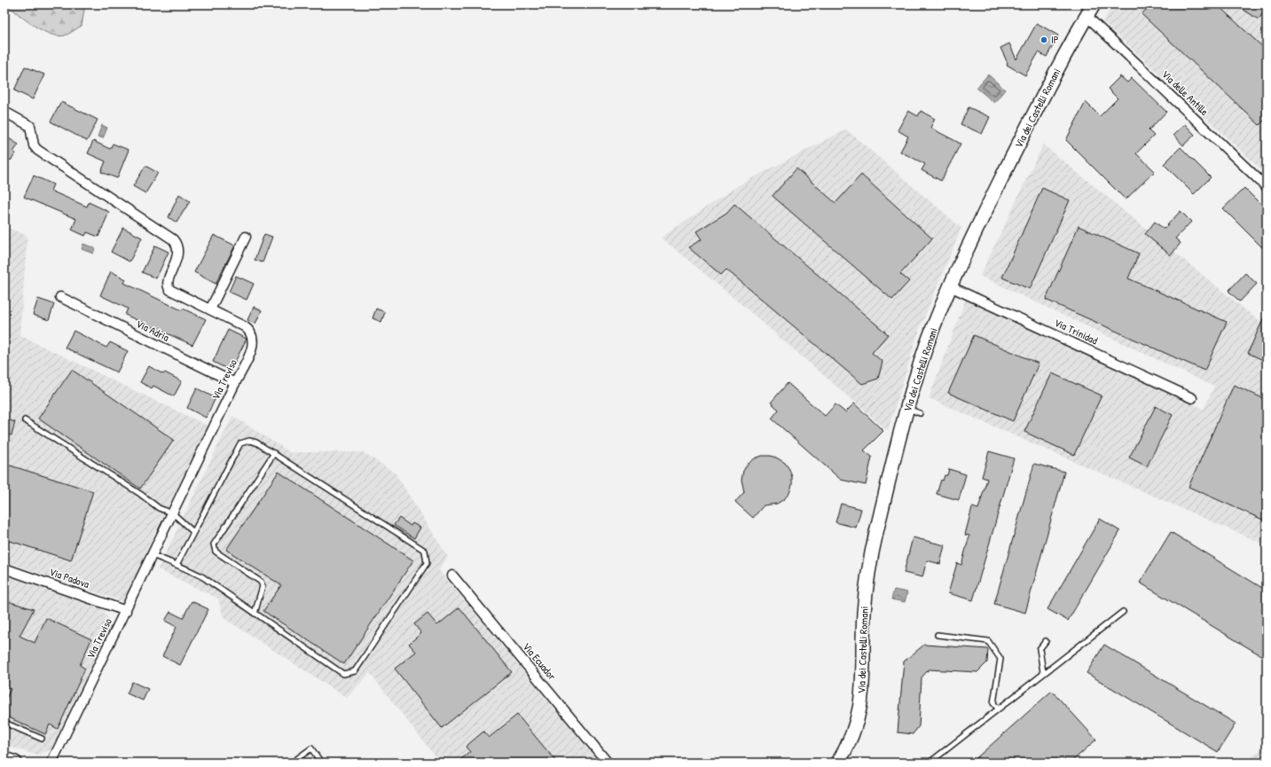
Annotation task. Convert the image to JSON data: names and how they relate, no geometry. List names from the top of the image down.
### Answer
{
  "streets": {
    "main road": ["Via dei Castelli Romani"],
    "street": [
      "Via delle Antille",
      "Via Adria",
      "Via Trinidad",
      "Via Treviso",
      "Via Padova",
      "Via Ecuador"
    ]
  },
  "crossings": [
    ["Via delle Antille", "Via dei Castelli Romani"],
    ["Via dei Castelli Romani", "Via Trinidad"],
    ["Via Adria", "Via Treviso"],
    ["Via Treviso", "Via Padova"]
  ],
  "places": ["IP"]
}
